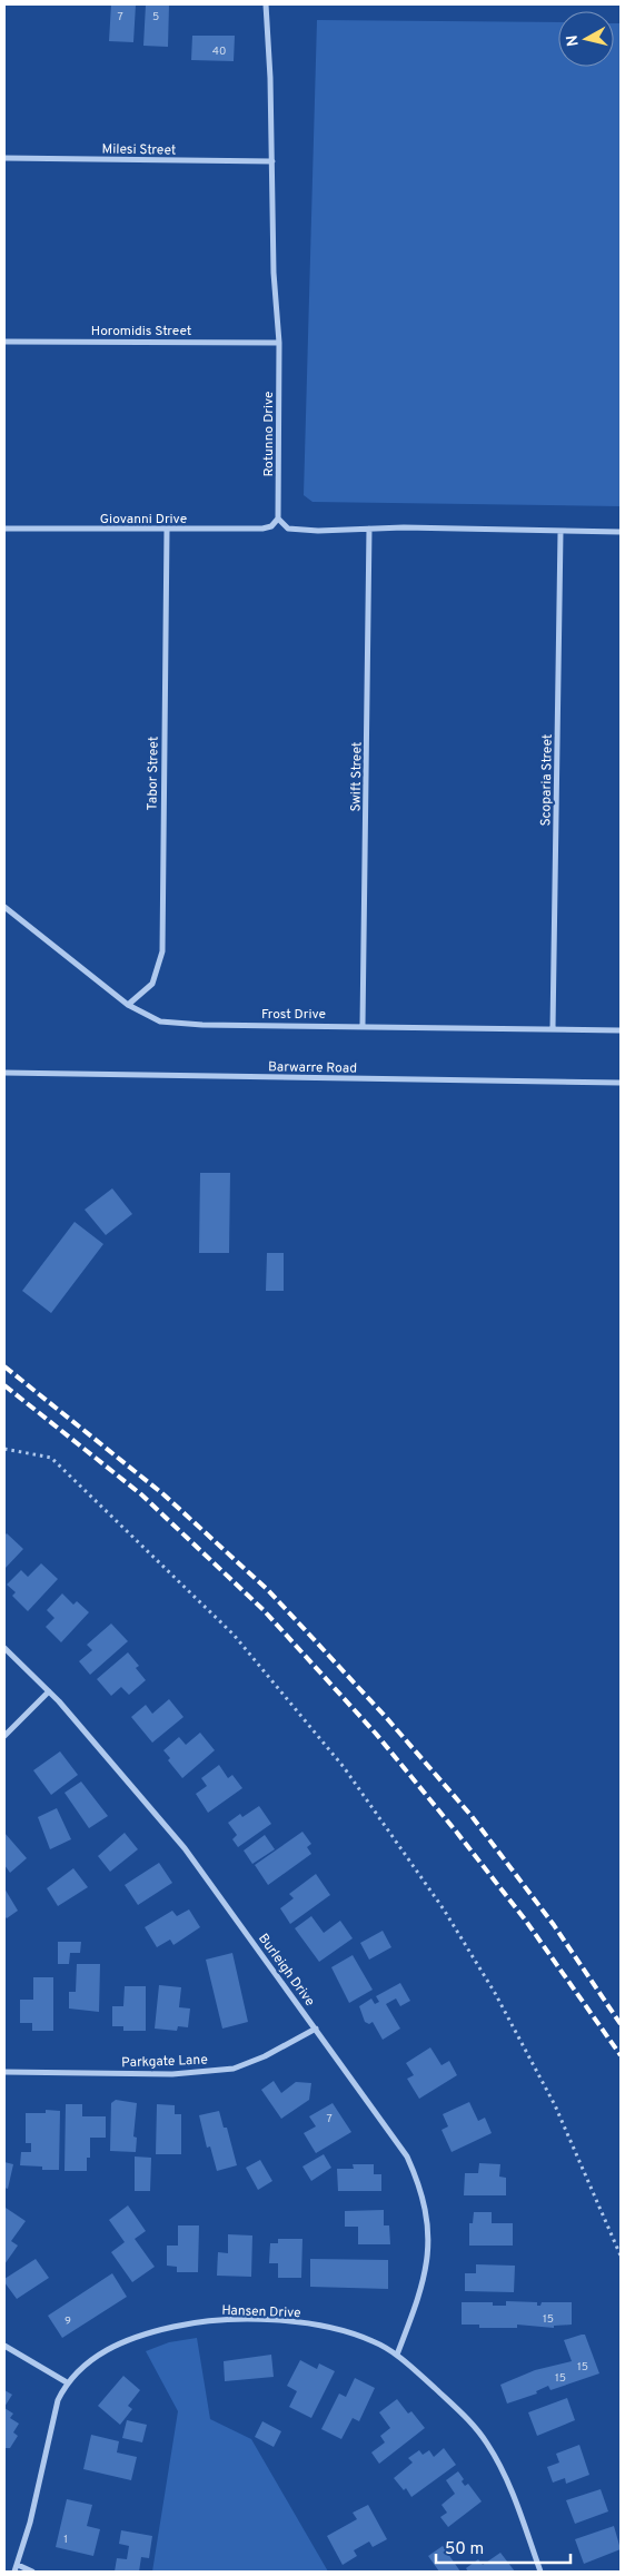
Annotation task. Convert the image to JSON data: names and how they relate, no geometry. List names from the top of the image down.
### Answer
{
  "streets": {
    "street": [
      "Milesi Street",
      "Horomidis Street",
      "Rotunno Drive",
      "Giovanni Drive",
      "Tabor Street",
      "Swift Street",
      "Scoparia Street",
      "Frost Drive",
      "Barwarre Road",
      "Burleigh Drive",
      "Parkgate Lane",
      "Hansen Drive"
    ]
  },
  "crossings": [
    ["Milesi Street", "Rotunno Drive"],
    ["Horomidis Street", "Rotunno Drive"],
    ["Rotunno Drive", "Giovanni Drive"],
    ["Giovanni Drive", "Tabor Street"],
    ["Tabor Street", "Frost Drive"],
    ["Swift Street", "Frost Drive"],
    ["Scoparia Street", "Frost Drive"],
    ["Burleigh Drive", "Parkgate Lane"],
    ["Burleigh Drive", "Hansen Drive"]
  ],
  "house_numbers": [
    "7",
    "5",
    "40",
    "7",
    "15",
    "9",
    "15",
    "15",
    "1"
  ],
  "scale_bar": "50 m",
  "north": "left"
}
